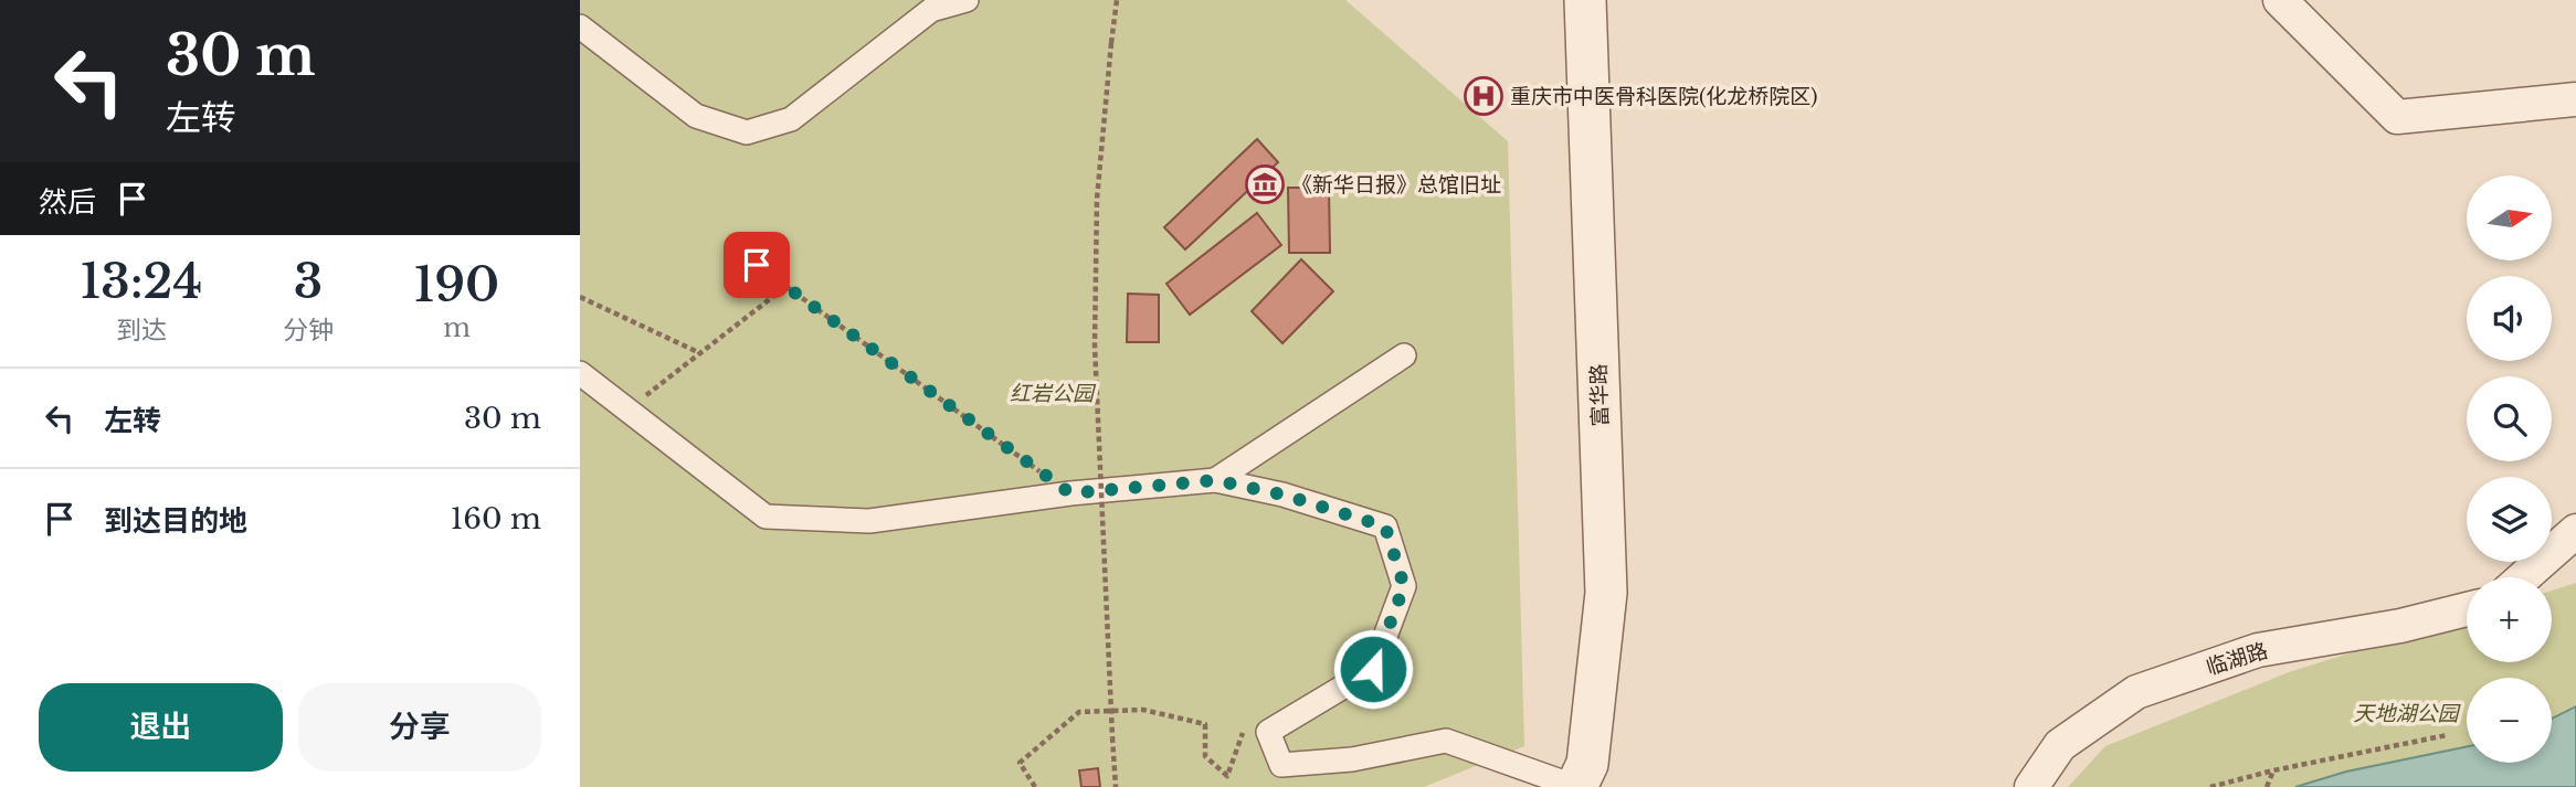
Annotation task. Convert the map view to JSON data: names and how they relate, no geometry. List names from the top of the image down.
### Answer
{
  "streets": {
    "street": ["富华路", "临湖路"]
  },
  "parks": ["红岩公园", "天地湖公园"],
  "places": {
    "hospital": ["重庆市中医骨科医院(化龙桥院区)"],
    "museum": ["《新华日报》总馆旧址"]
  },
  "north": "right",
  "page": {
    "turn": ["30 m", "左转"],
    "then": "然后",
    "map_buttons": ["+", "−"],
    "eta": [
      "13:24",
      "到达",
      "3",
      "分钟",
      "190",
      "m"
    ],
    "list": [
      {
        "name": "左转",
        "value": "30 m"
      },
      {
        "name": "到达目的地",
        "value": "160 m"
      }
    ],
    "buttons": ["退出", "分享"]
  }
}
